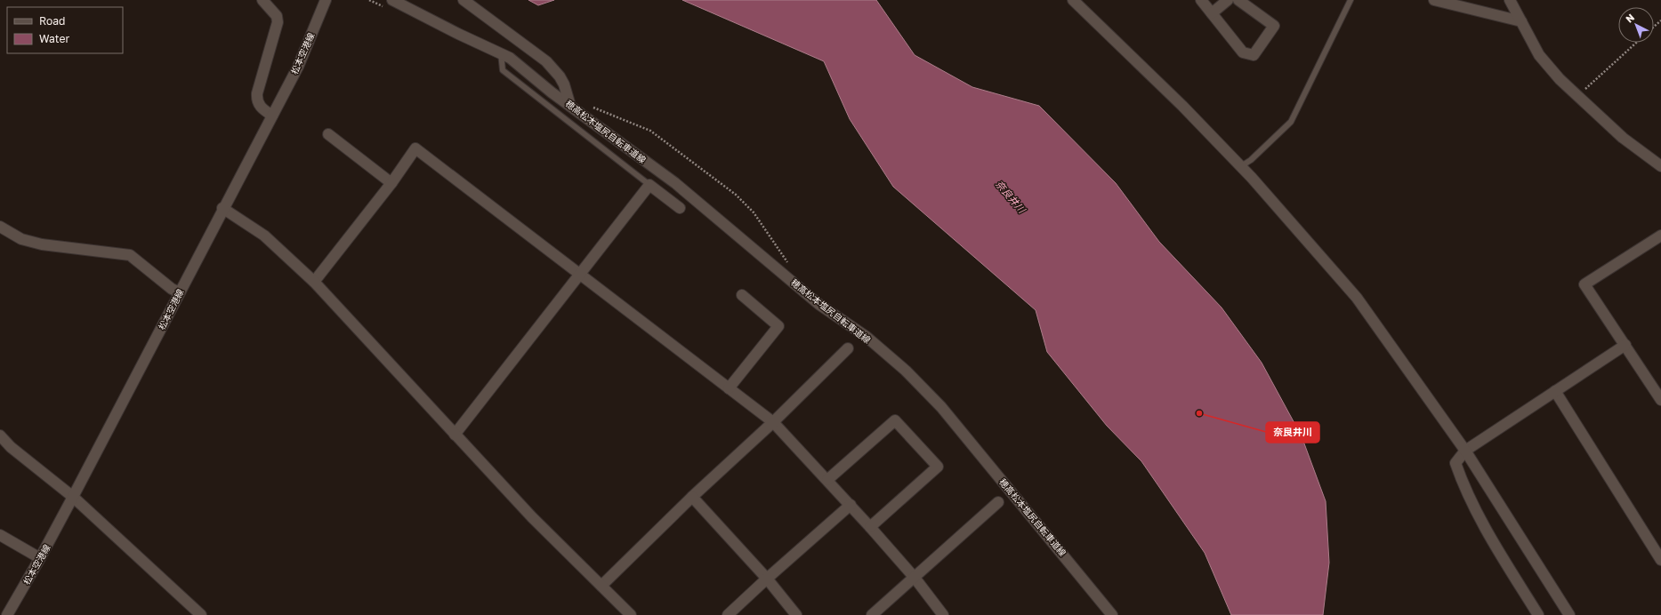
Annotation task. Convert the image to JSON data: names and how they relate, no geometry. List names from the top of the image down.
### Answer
{
  "streets": {
    "street": ["松本空港線"]
  },
  "water": ["奈良井川"],
  "places": ["奈良井川"],
  "legend": ["Road", "Water"],
  "north": "top left"
}
